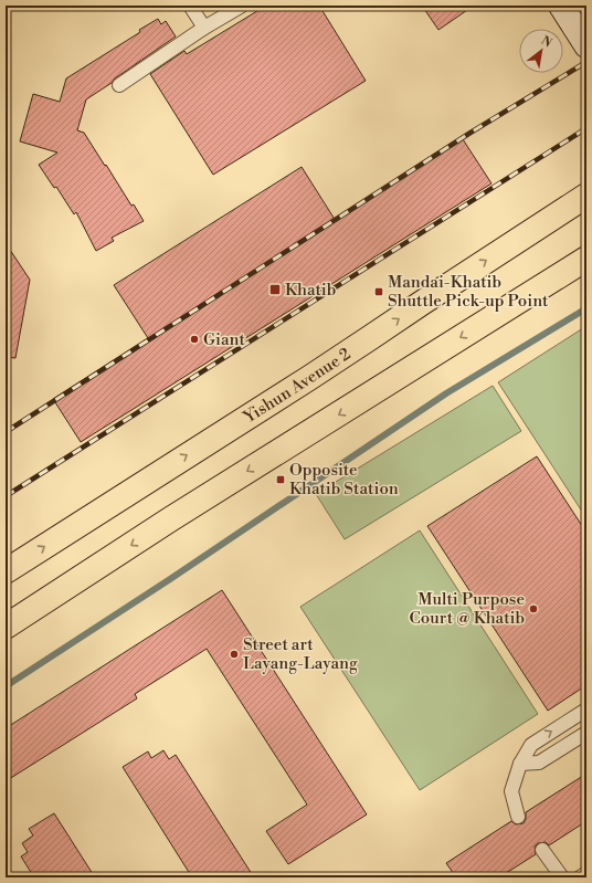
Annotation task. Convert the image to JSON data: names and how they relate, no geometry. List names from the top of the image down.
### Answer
{
  "streets": {
    "main road": ["Yishun Avenue 2"]
  },
  "places": {
    "transit": ["Khatib", "Mandai-Khatib Shuttle Pick-up Point", "Opposite Khatib Station"],
    "other": ["Giant", "Multi Purpose Court @ Khatib", "Street art Layang-Layang"]
  },
  "north": "top right"
}
